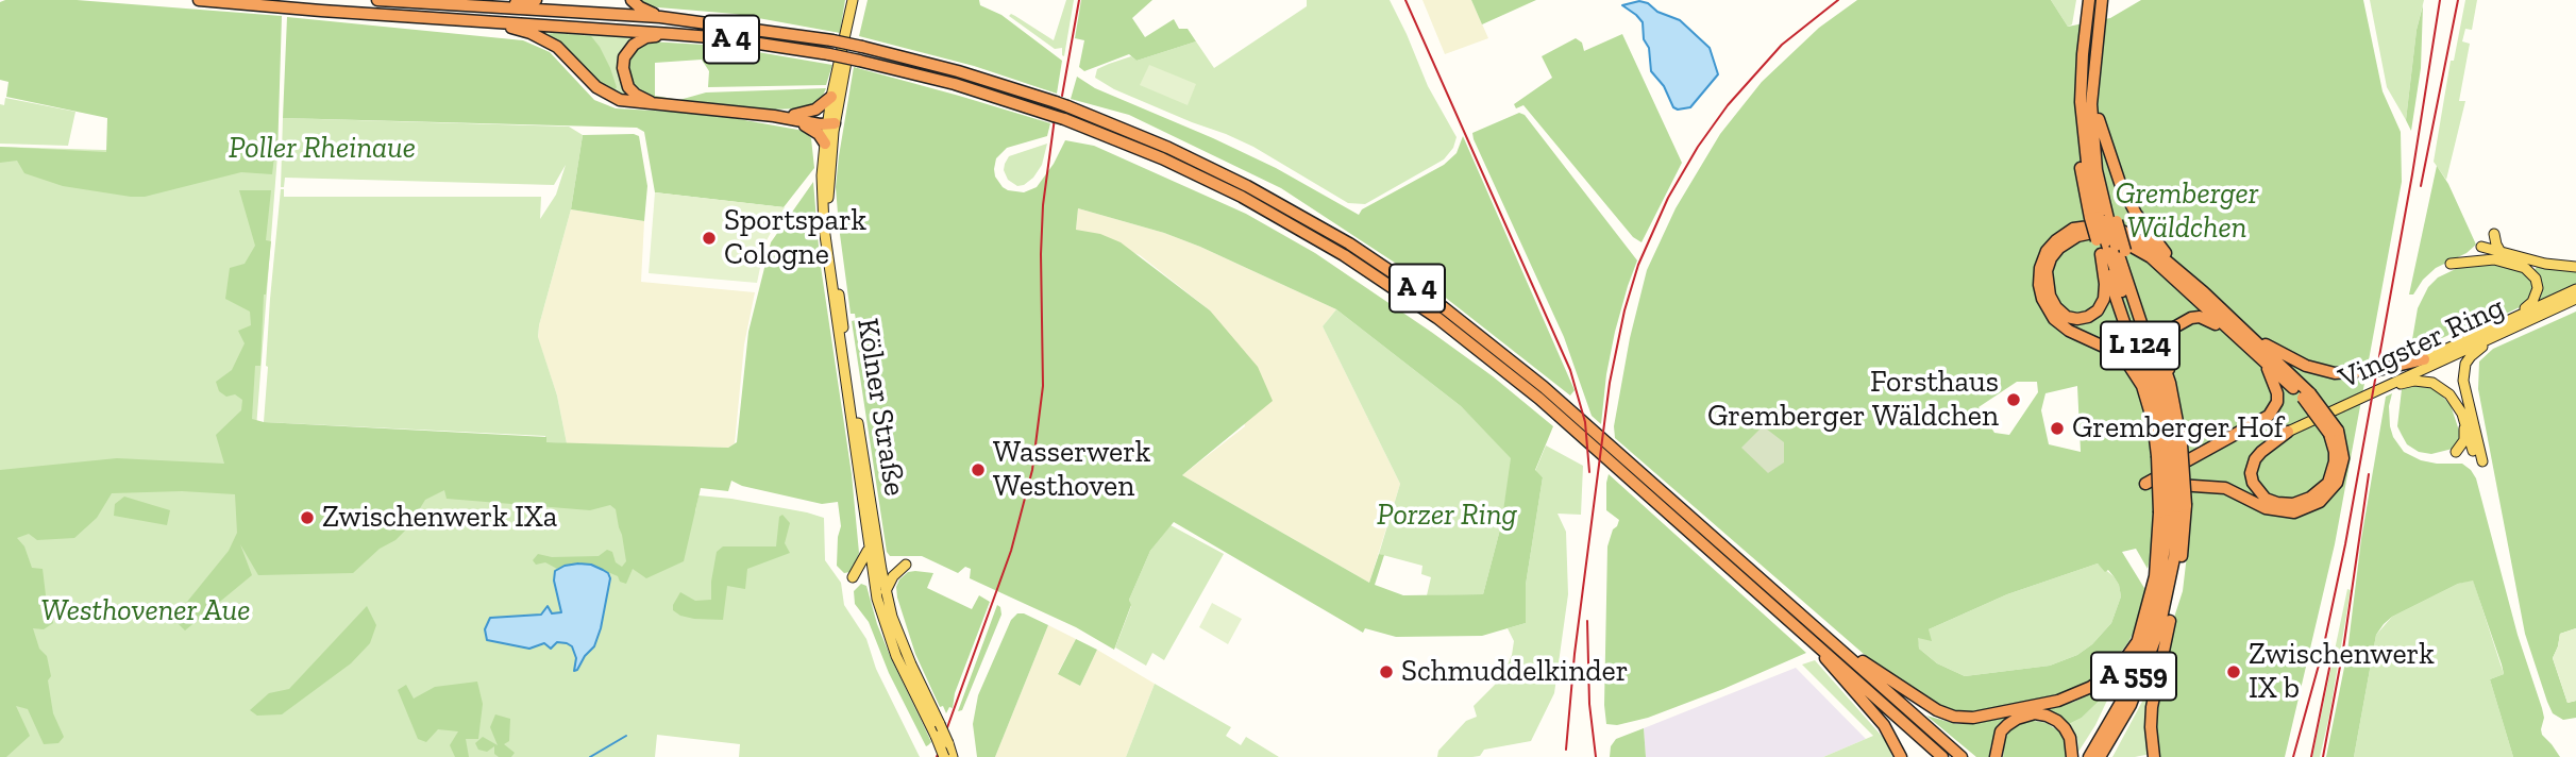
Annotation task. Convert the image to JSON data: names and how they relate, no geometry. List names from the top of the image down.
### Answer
{
  "streets": {
    "highway": ["A 4", "L 124", "A 559"],
    "main road": ["Vingster Ring", "Kölner Straße"]
  },
  "parks": [
    "Poller Rheinaue",
    "Gremberger Wäldchen",
    "Porzer Ring",
    "Westhovener Aue"
  ],
  "places": [
    "Sportspark Cologne",
    "Forsthaus Gremberger Wäldchen",
    "Gremberger Hof",
    "Wasserwerk Westhoven",
    "Zwischenwerk IXa",
    "Schmuddelkinder",
    "Zwischenwerk IX b"
  ]
}
